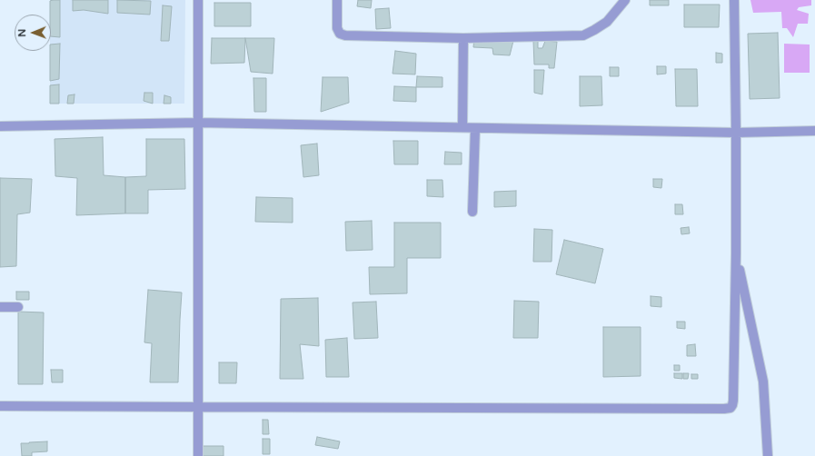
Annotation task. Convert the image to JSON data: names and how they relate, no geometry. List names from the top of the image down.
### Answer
{
  "north": "left"
}
